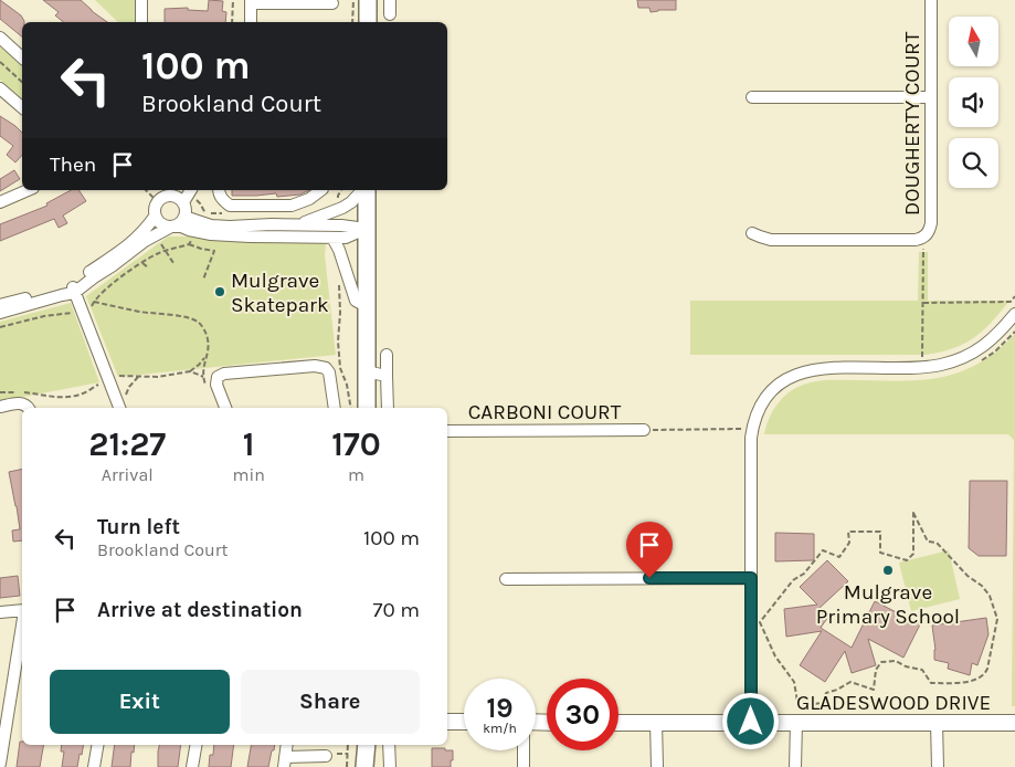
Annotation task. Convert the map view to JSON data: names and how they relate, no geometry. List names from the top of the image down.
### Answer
{
  "streets": {
    "street": ["DOUGHERTY COURT", "CARBONI COURT", "GLADESWOOD DRIVE"]
  },
  "places": ["Mulgrave Skatepark", "Mulgrave Primary School"],
  "north": "top",
  "page": {
    "turn": ["100 m", "Brookland Court"],
    "then": "Then",
    "eta": [
      "21:27",
      "Arrival",
      "1",
      "min",
      "170",
      "m"
    ],
    "list": [
      {
        "name": "Turn left",
        "note": "Brookland Court",
        "value": "100 m"
      },
      {
        "name": "Arrive at destination",
        "value": "70 m"
      }
    ],
    "buttons": ["Exit", "Share"],
    "speed": "19 km/h",
    "limit": "30"
  }
}
